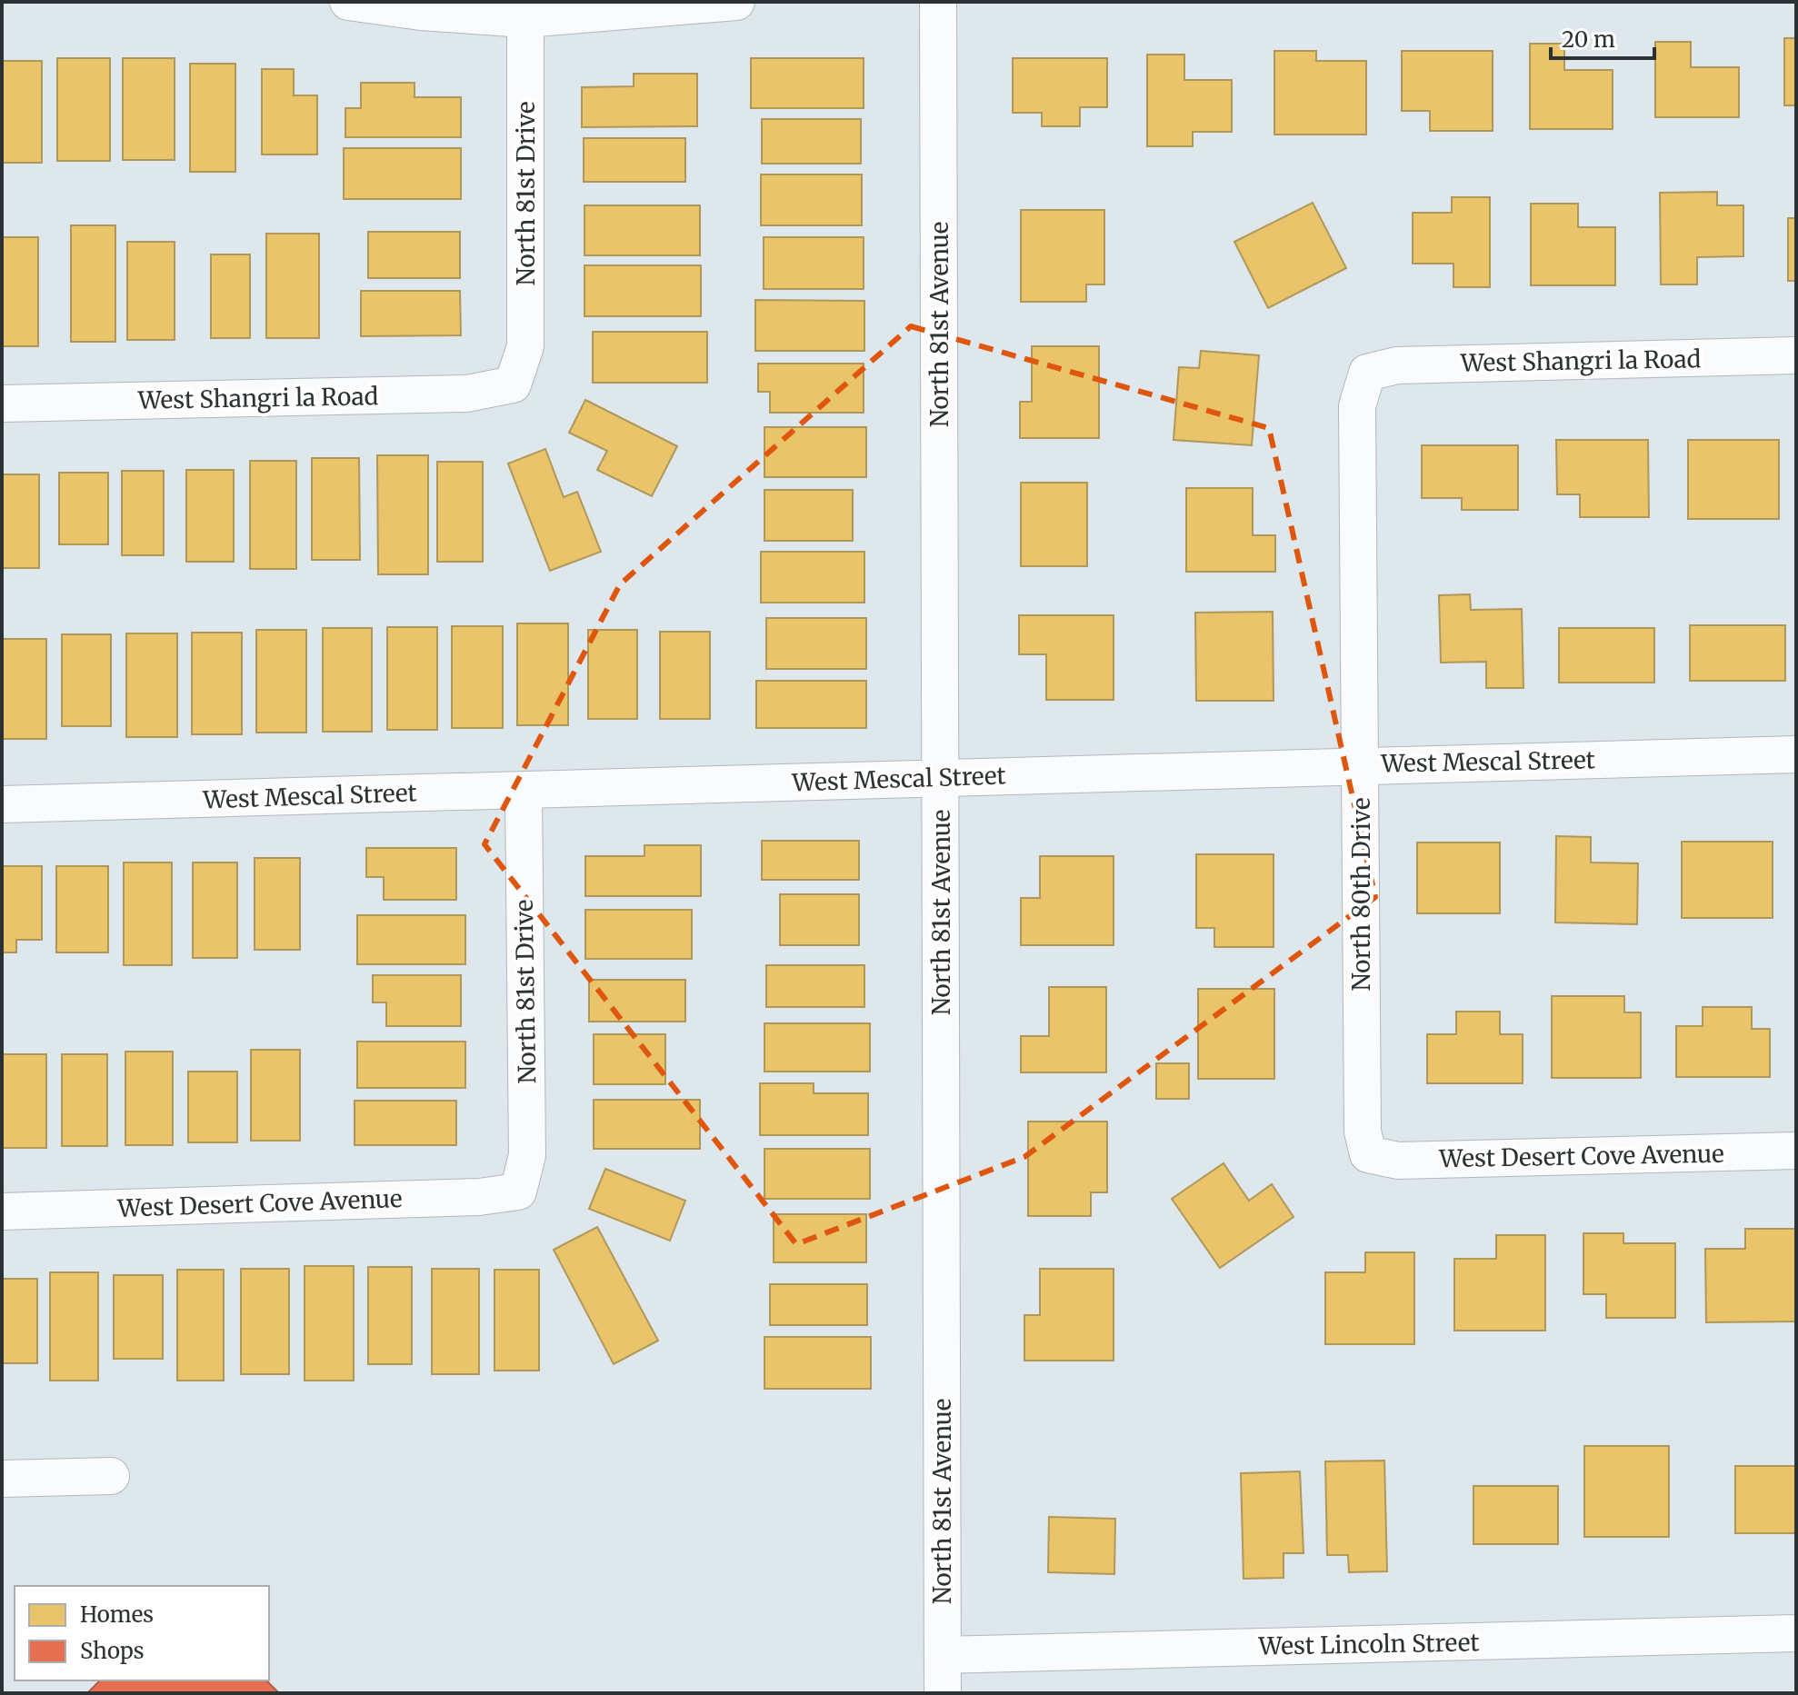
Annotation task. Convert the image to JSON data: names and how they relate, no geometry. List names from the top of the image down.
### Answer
{
  "streets": {
    "street": [
      "North 81st Drive",
      "North 81st Avenue",
      "West Shangri la Road",
      "West Mescal Street",
      "North 80th Drive",
      "West Desert Cove Avenue",
      "West Lincoln Street"
    ]
  },
  "crossings": [
    ["North 81st Drive", "West Shangri la Road"],
    ["North 81st Drive", "West Mescal Street"],
    ["North 81st Drive", "West Desert Cove Avenue"],
    ["North 81st Avenue", "West Mescal Street"],
    ["North 81st Avenue", "West Lincoln Street"],
    ["West Shangri la Road", "North 80th Drive"],
    ["West Mescal Street", "North 80th Drive"],
    ["North 80th Drive", "West Desert Cove Avenue"]
  ],
  "legend": ["Homes", "Shops"],
  "scale_bar": "20 m"
}
